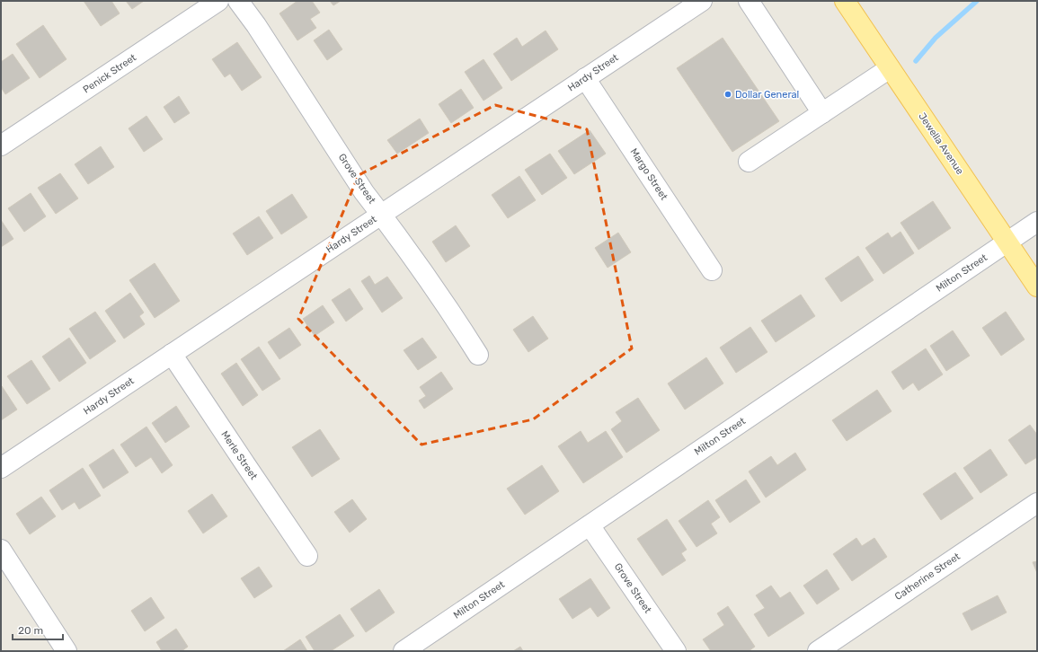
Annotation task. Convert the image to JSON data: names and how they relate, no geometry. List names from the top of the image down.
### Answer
{
  "streets": {
    "main road": ["Jewella Avenue"],
    "street": [
      "Hardy Street",
      "Penick Street",
      "Margo Street",
      "Grove Street",
      "Milton Street",
      "Merle Street",
      "Catherine Street"
    ]
  },
  "crossings": [
    ["Hardy Street", "Margo Street"],
    ["Hardy Street", "Grove Street"],
    ["Hardy Street", "Merle Street"],
    ["Jewella Avenue", "Milton Street"],
    ["Grove Street", "Milton Street"]
  ],
  "places": ["Dollar General"],
  "scale_bar": "20 m"
}
